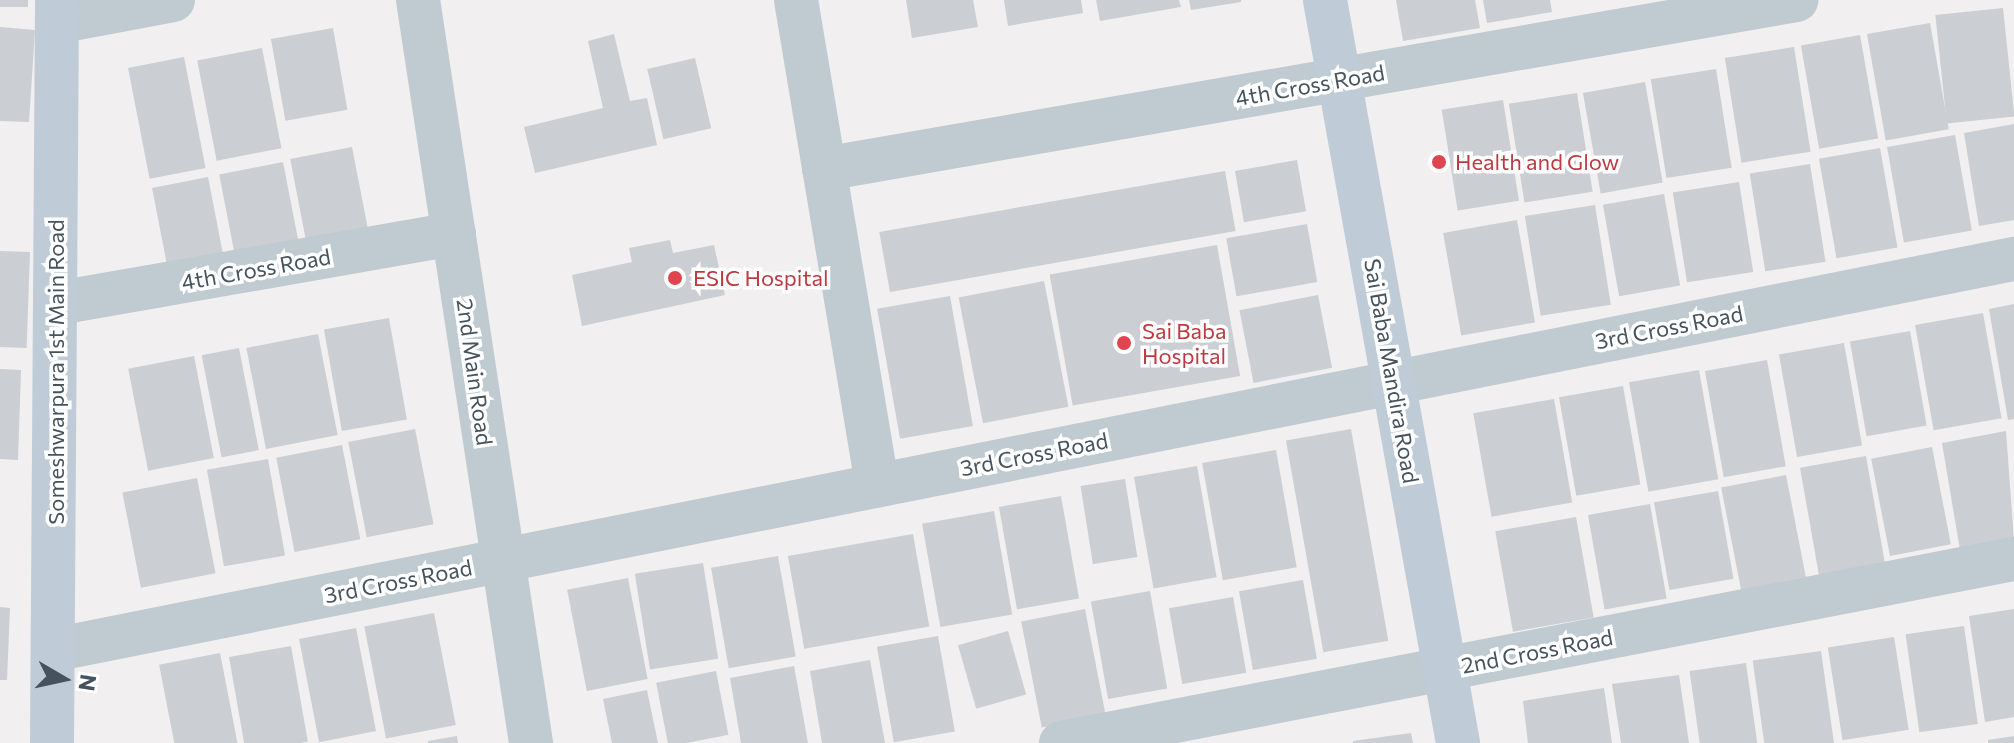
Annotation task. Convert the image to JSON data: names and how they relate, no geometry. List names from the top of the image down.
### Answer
{
  "streets": {
    "street": [
      "4th Cross Road",
      "3rd Cross Road",
      "Sai Baba Mandira Road",
      "Someshwarpura 1st Main Road",
      "2nd Main Road",
      "2nd Cross Road"
    ]
  },
  "crossings": [
    ["4th Cross Road", "Sai Baba Mandira Road"],
    ["4th Cross Road", "Someshwarpura 1st Main Road"],
    ["4th Cross Road", "2nd Main Road"],
    ["3rd Cross Road", "Sai Baba Mandira Road"],
    ["3rd Cross Road", "Someshwarpura 1st Main Road"],
    ["3rd Cross Road", "2nd Main Road"],
    ["Sai Baba Mandira Road", "2nd Cross Road"]
  ],
  "places": ["Health and Glow", "ESIC Hospital", "Sai Baba Hospital"],
  "north": "right"
}
